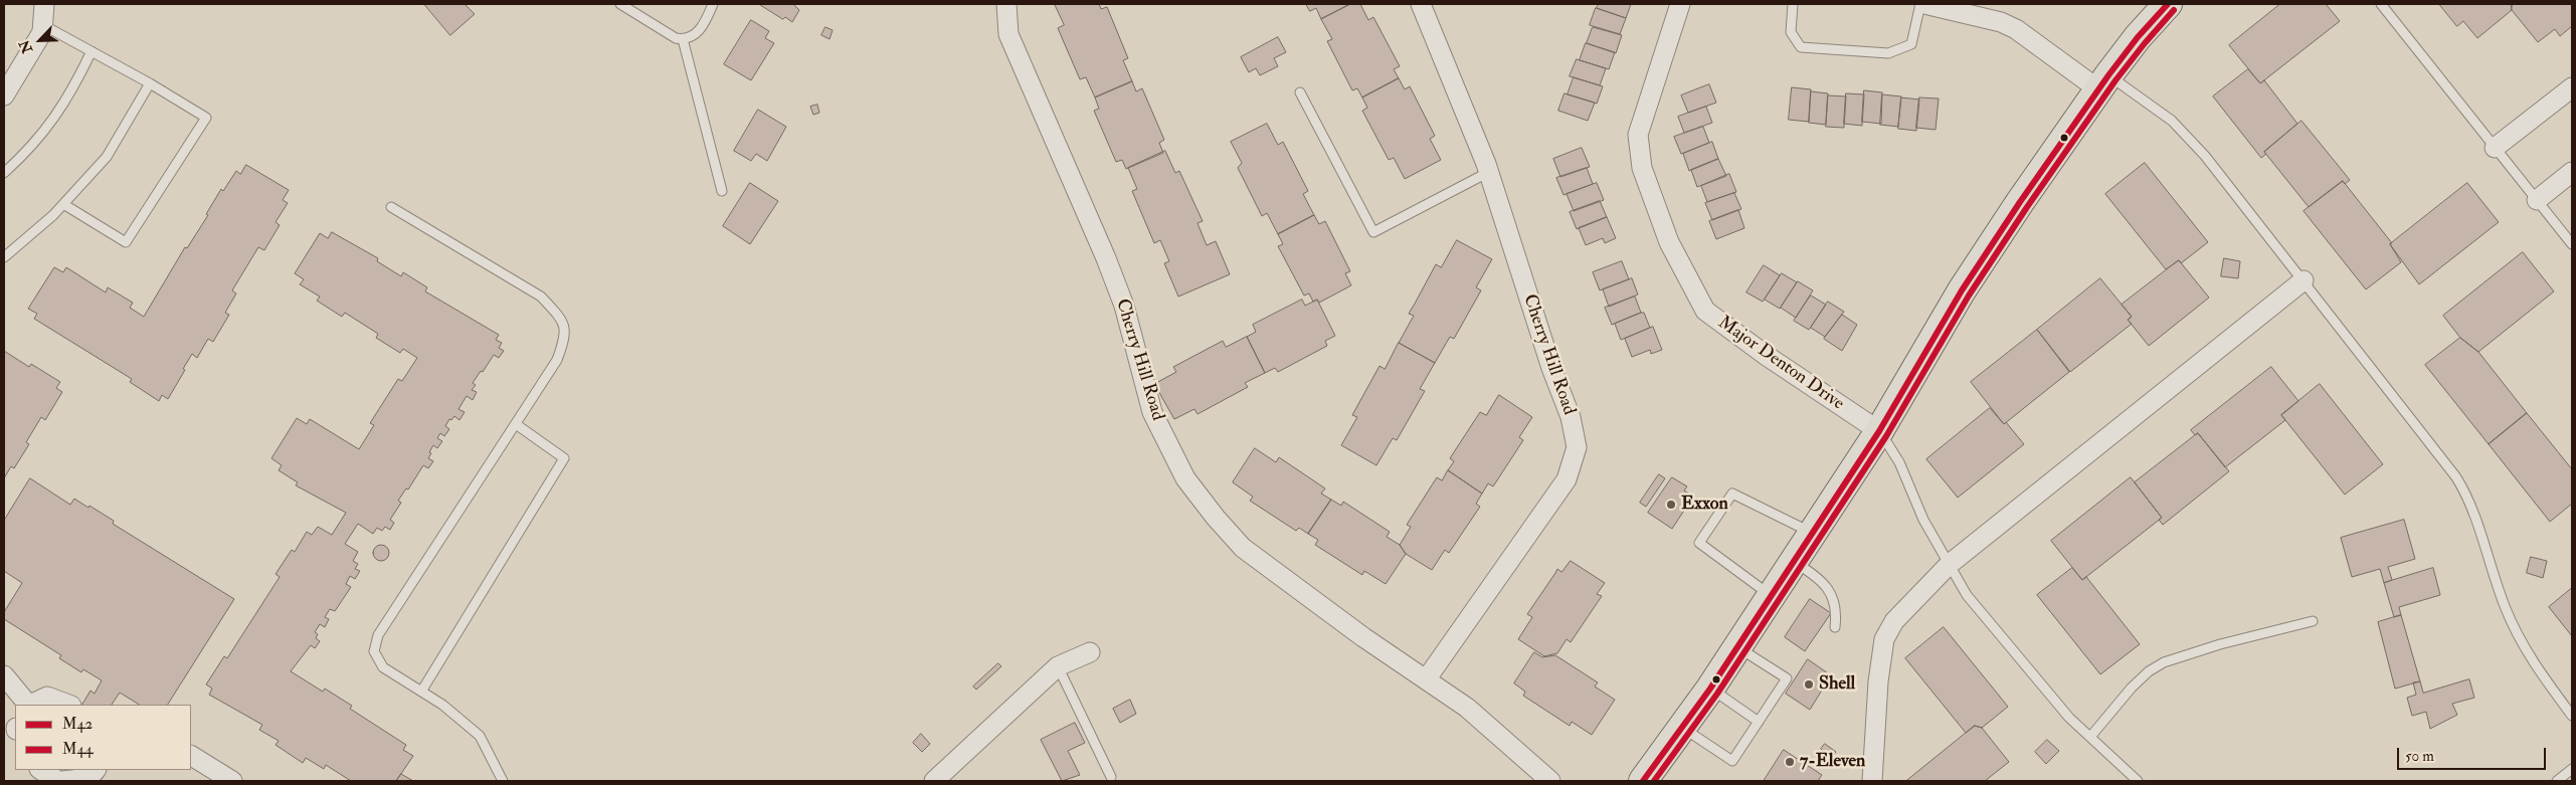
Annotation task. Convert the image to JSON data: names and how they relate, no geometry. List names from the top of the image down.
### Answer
{
  "streets": {
    "street": ["Cherry Hill Road", "Major Denton Drive"]
  },
  "places": ["Exxon", "Shell", "7-Eleven"],
  "lines": ["transit line M42", "transit line M44"],
  "legend": ["M42", "M44"],
  "scale_bar": "50 m",
  "north": "bottom left"
}
